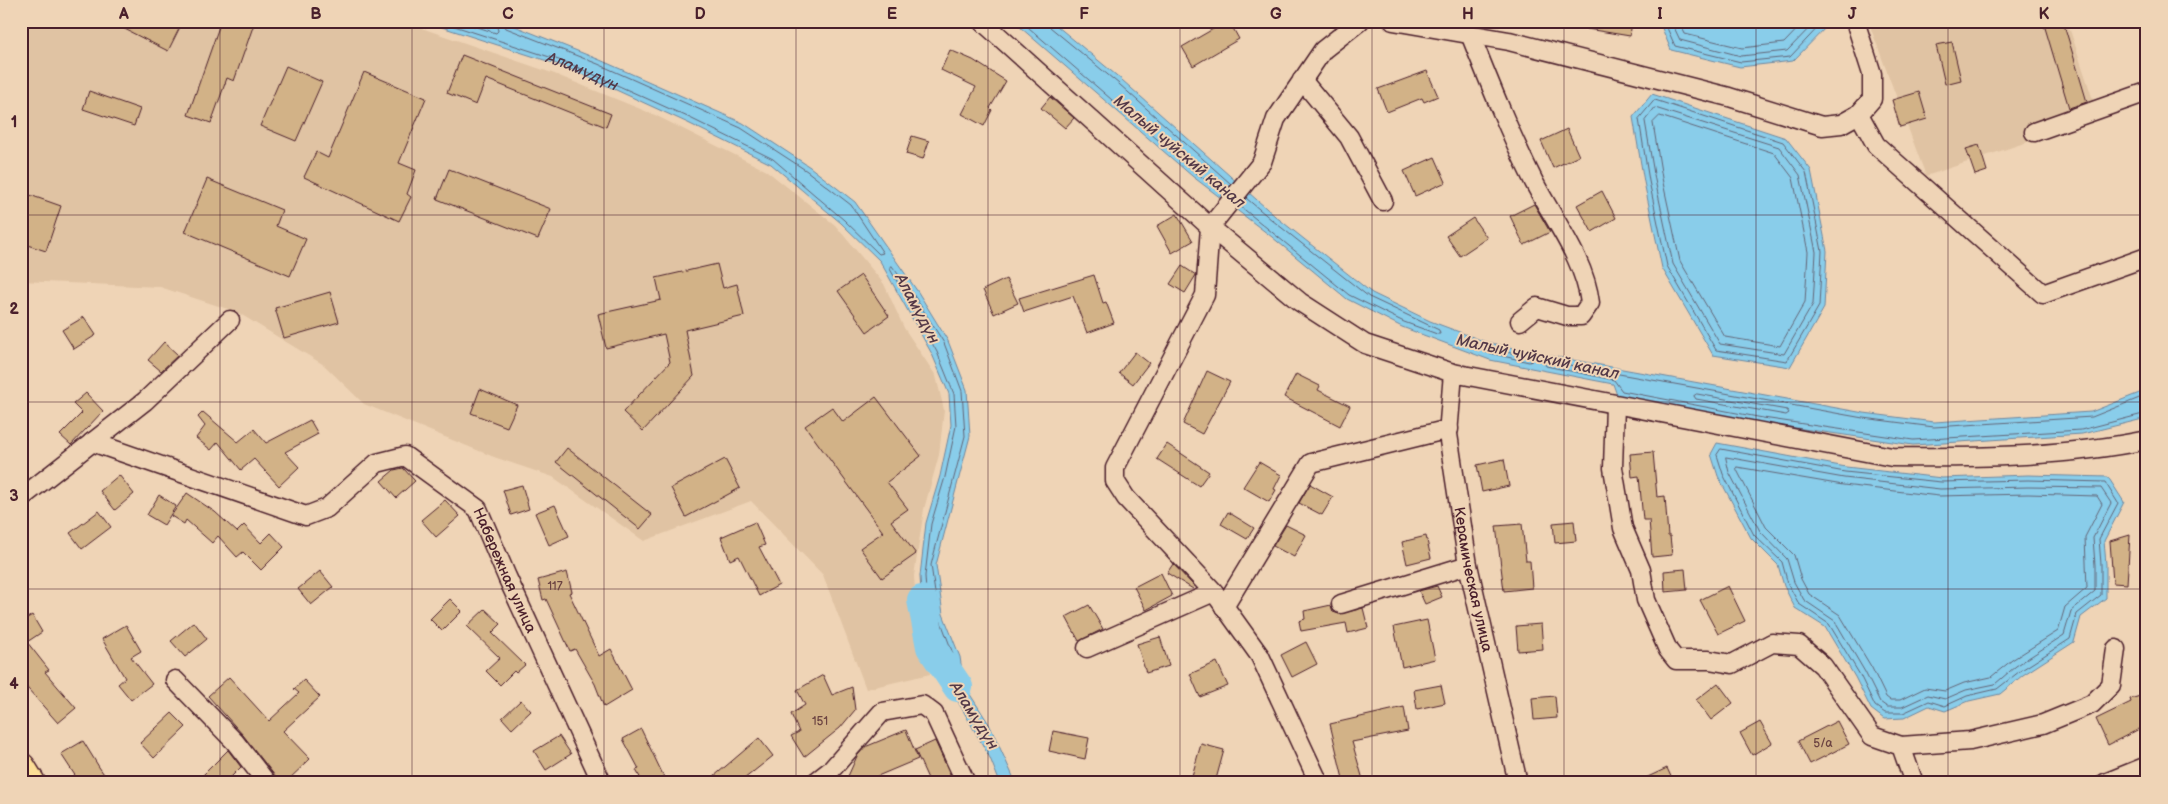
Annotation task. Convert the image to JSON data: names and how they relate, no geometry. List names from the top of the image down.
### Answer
{
  "streets": {
    "street": ["Набережная улица", "Керамическая улица"]
  },
  "water": ["Аламүдүн", "Малый чуйский канал"],
  "house_numbers": ["117", "151", "5/а"],
  "grid": {
    "columns": [
      "A",
      "B",
      "C",
      "D",
      "E",
      "F",
      "G",
      "H",
      "I",
      "J",
      "K"
    ],
    "rows": [
      "1",
      "2",
      "3",
      "4"
    ]
  }
}
